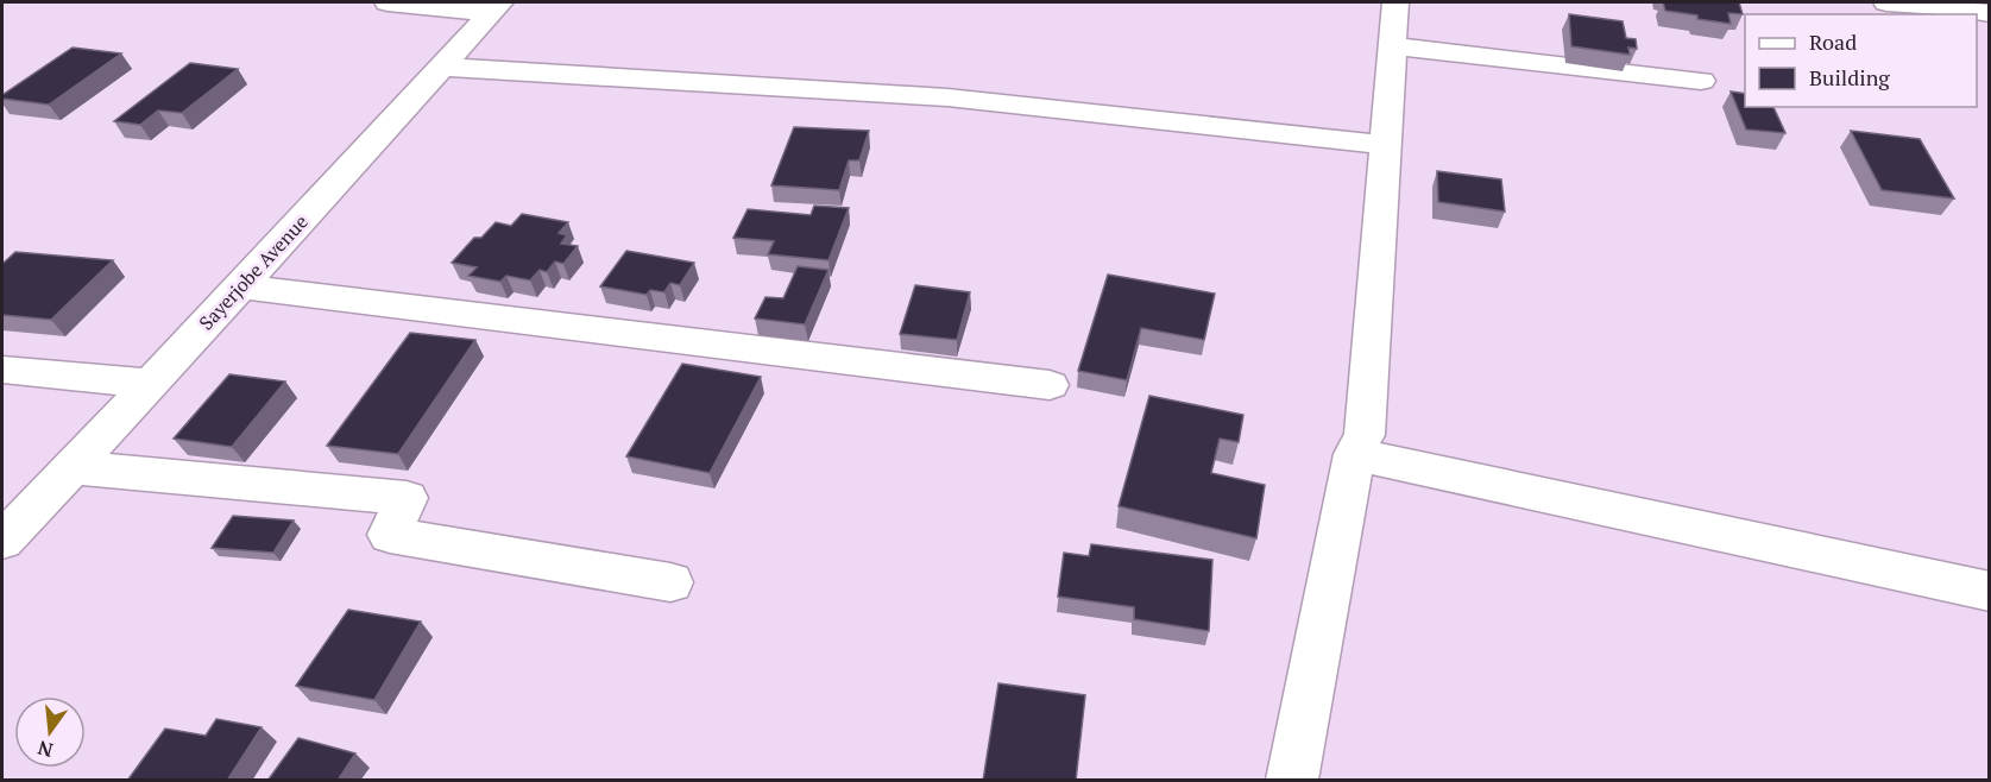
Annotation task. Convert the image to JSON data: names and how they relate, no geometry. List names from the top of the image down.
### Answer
{
  "streets": {
    "street": ["Sayerjobe Avenue"]
  },
  "legend": ["Road", "Building"],
  "north": "bottom"
}
